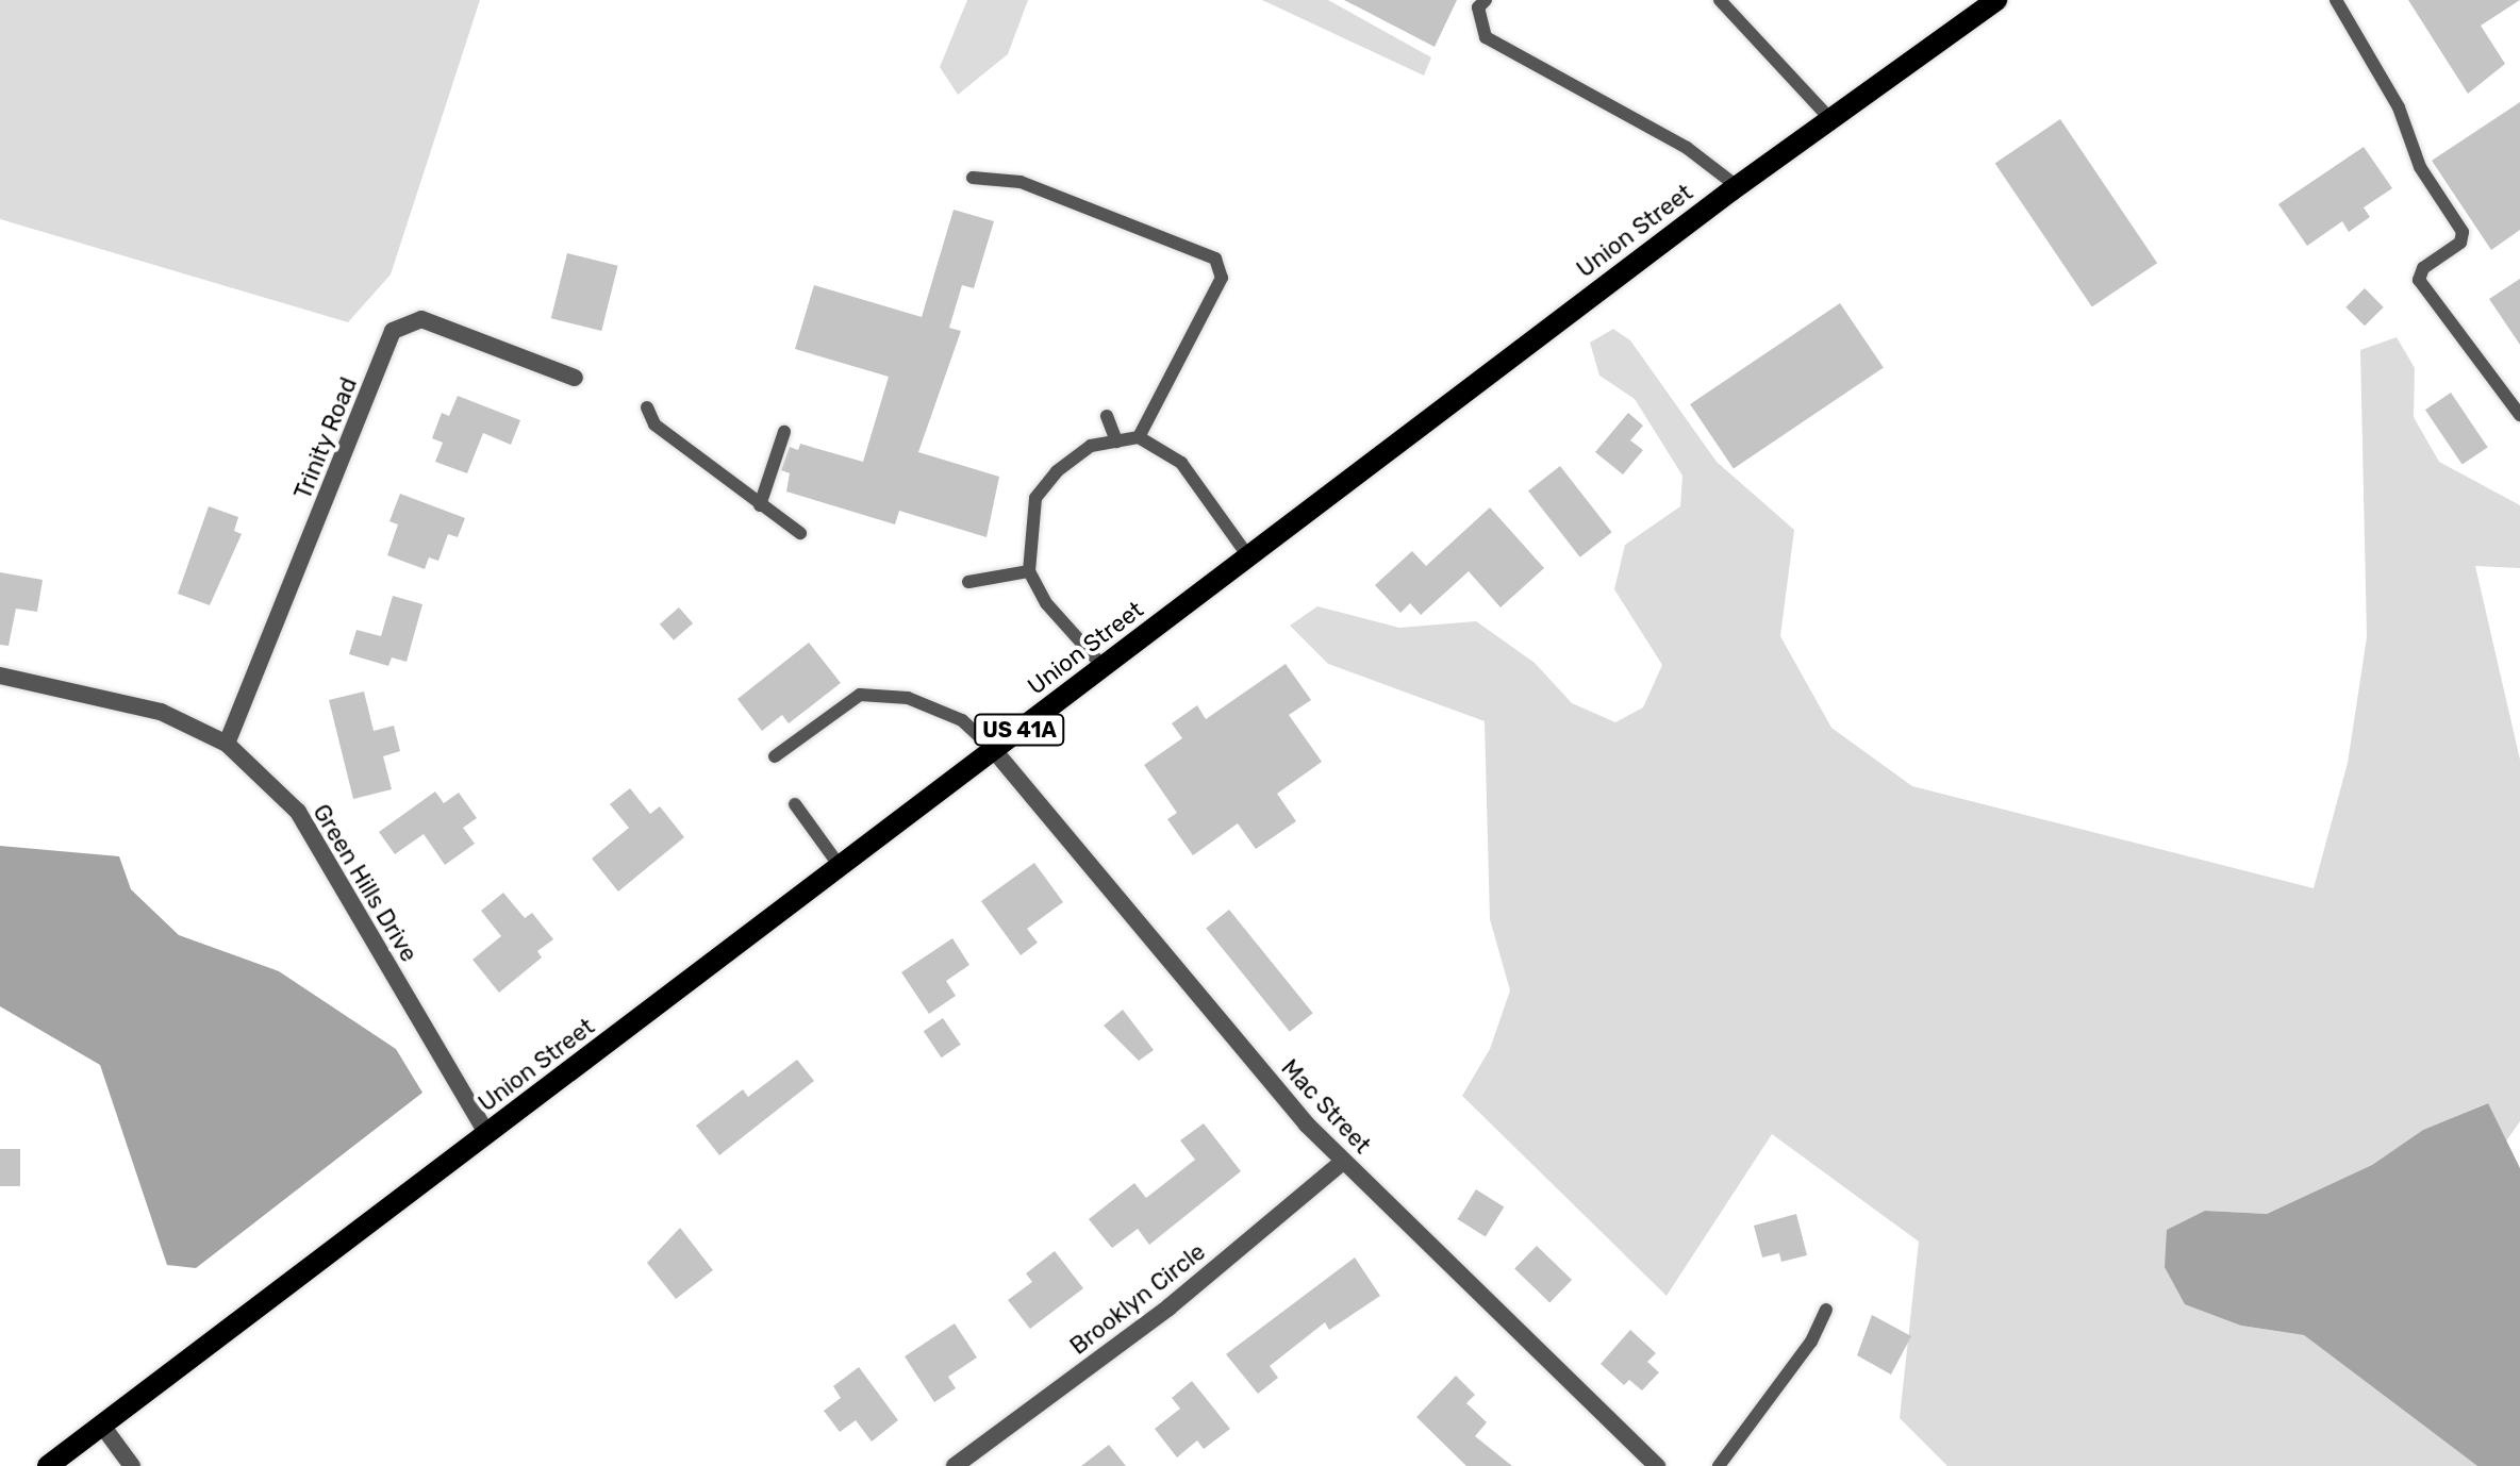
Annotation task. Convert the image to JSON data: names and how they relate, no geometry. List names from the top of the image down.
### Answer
{
  "streets": {
    "main road": ["Union Street", "US 41A"],
    "street": [
      "Trinity Road",
      "Green Hills Drive",
      "Mac Street",
      "Brooklyn Circle"
    ]
  },
  "crossings": [
    ["Union Street", "Green Hills Drive"],
    ["Union Street", "Mac Street"],
    ["Trinity Road", "Green Hills Drive"],
    ["Mac Street", "Brooklyn Circle"]
  ]
}
